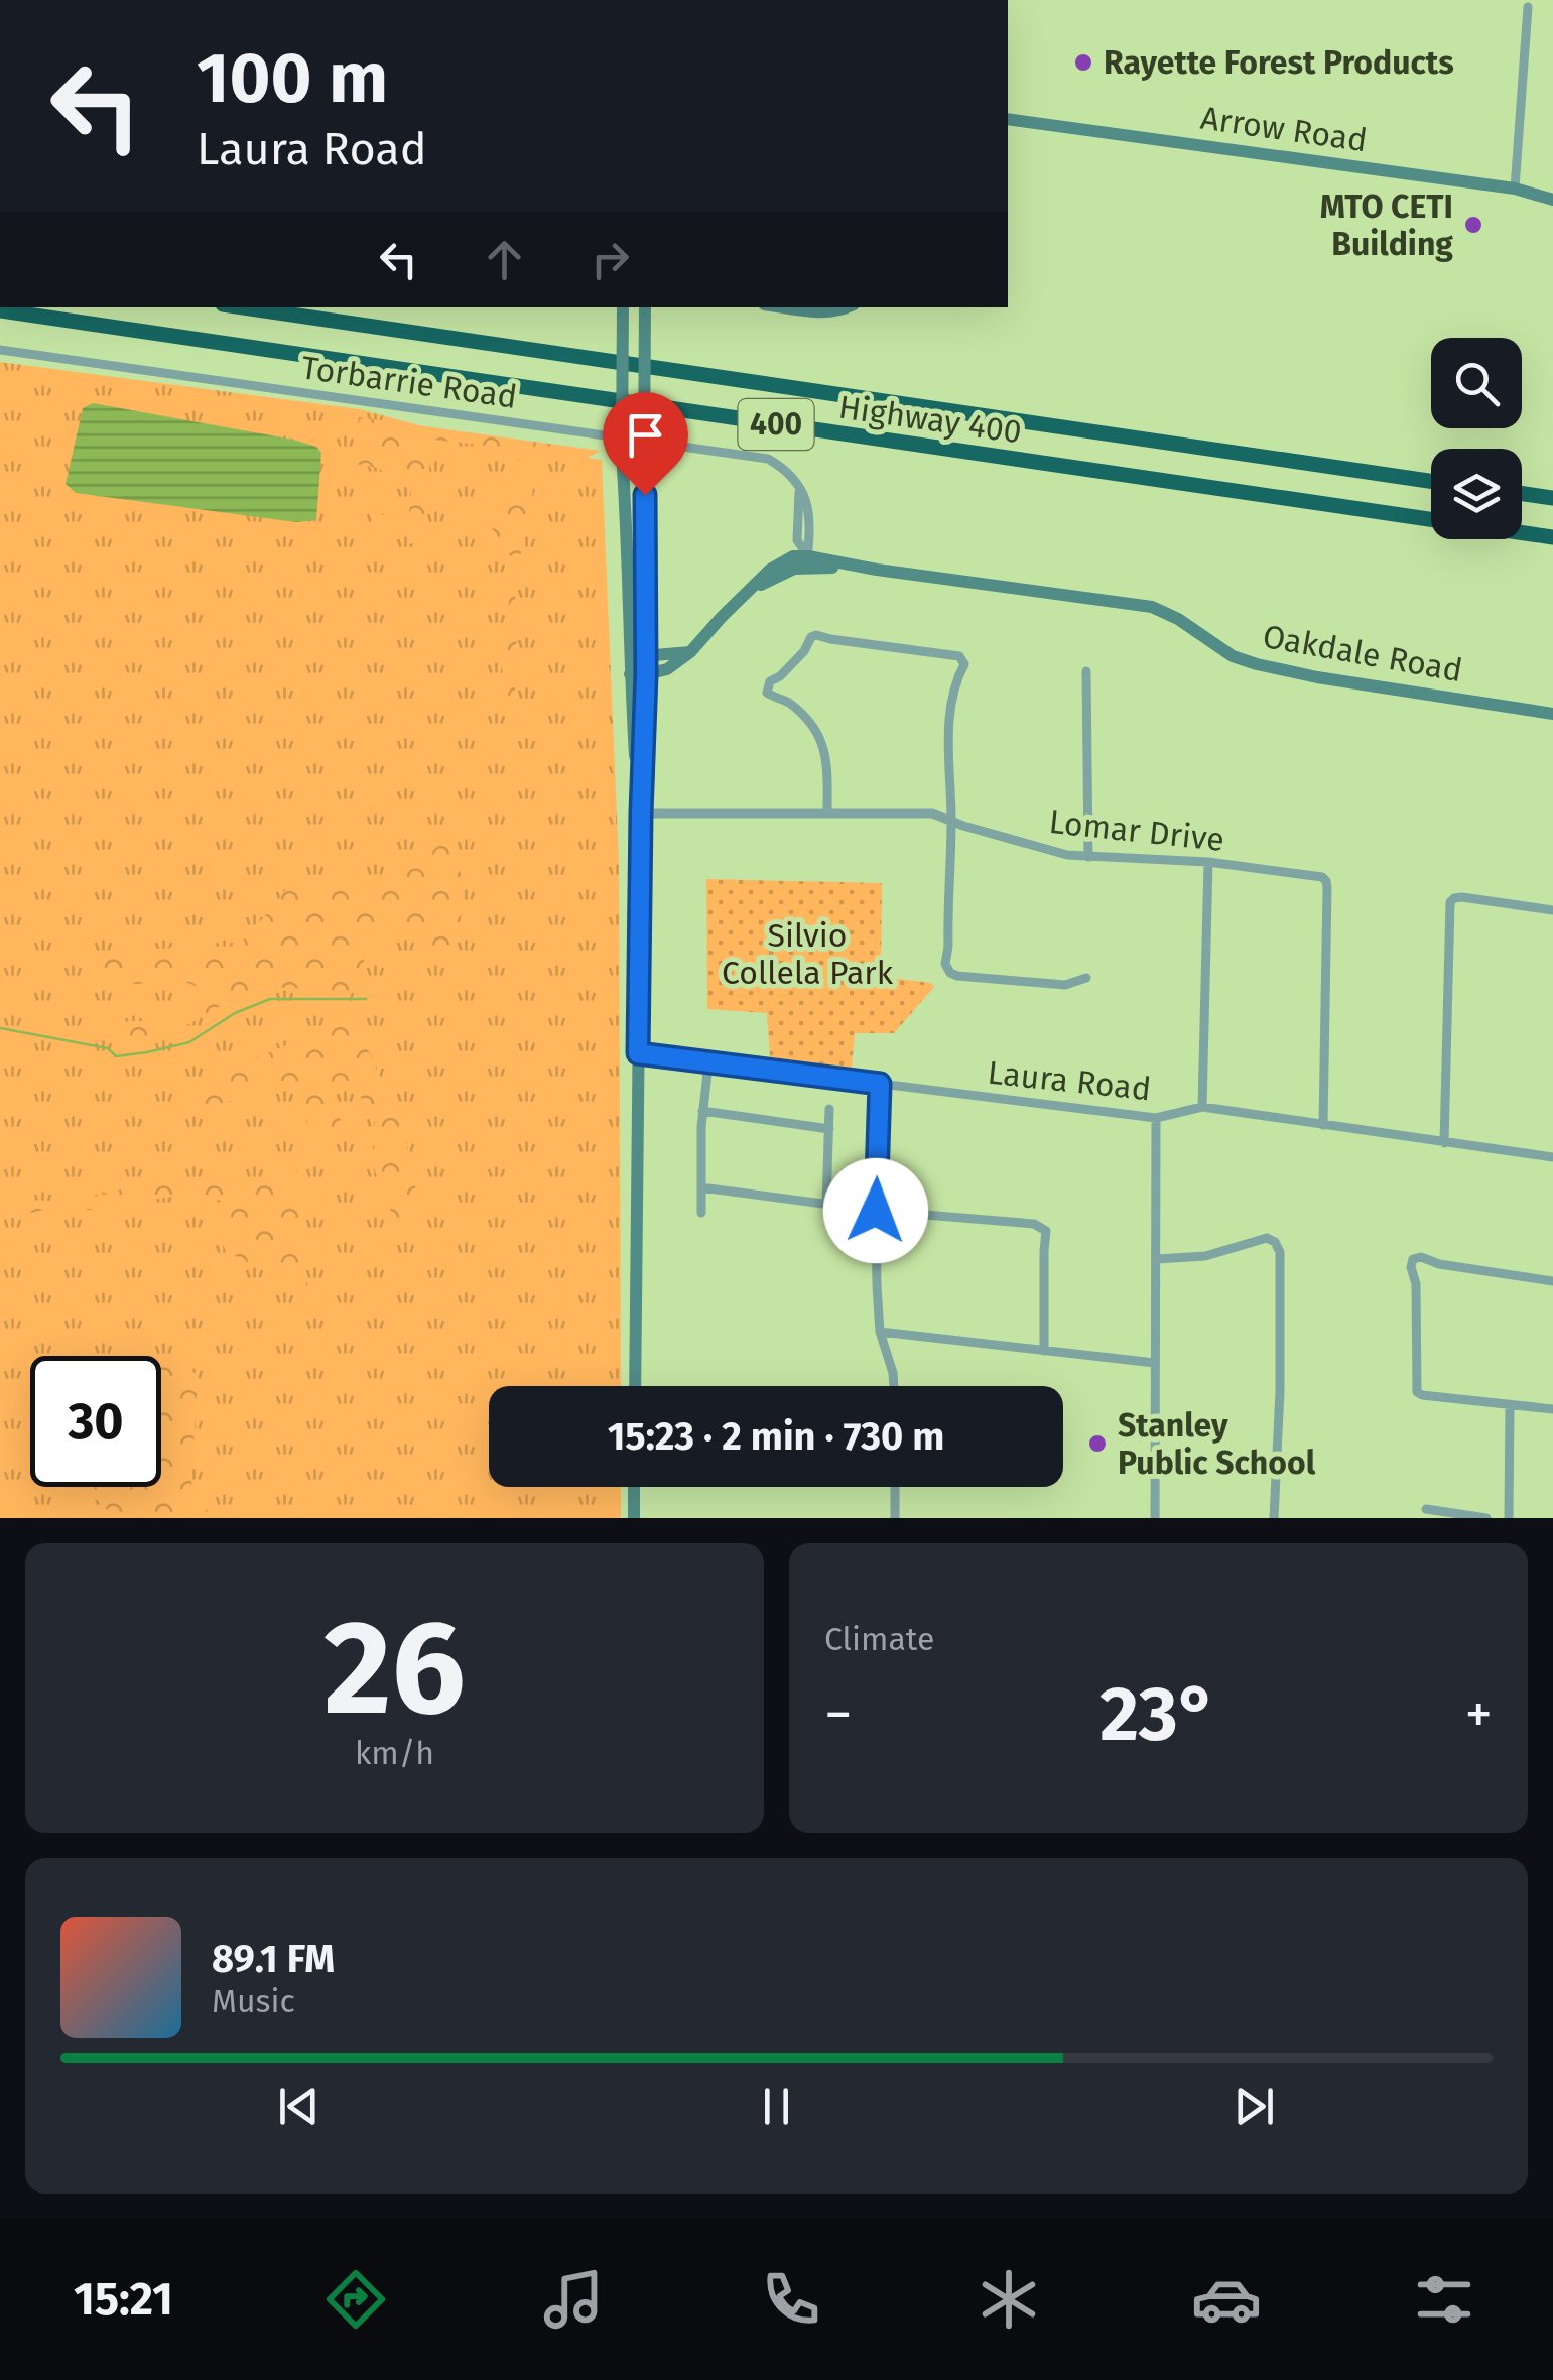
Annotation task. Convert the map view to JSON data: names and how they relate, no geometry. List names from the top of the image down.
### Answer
{
  "streets": {
    "highway": ["Highway 400", "400"],
    "street": [
      "Arrow Road",
      "Torbarrie Road",
      "Oakdale Road",
      "Lomar Drive",
      "Laura Road"
    ]
  },
  "crossings": [
    ["Torbarrie Road", "Oakdale Road"],
    ["Lomar Drive", "Laura Road"]
  ],
  "parks": ["Silvio Collela Park"],
  "places": ["Rayette Forest Products", "MTO CETI Building", "Stanley Public School"],
  "page": {
    "turn": ["100 m", "Laura Road"],
    "limit": "30",
    "trip": "15:23 · 2 min · 730 m",
    "tile": [
      ["26", "km/h"],
      "Climate"
    ],
    "heat": ["−", "23°", "+"],
    "song": ["89.1 FM", "Music"],
    "tabs": "15:21"
  }
}
